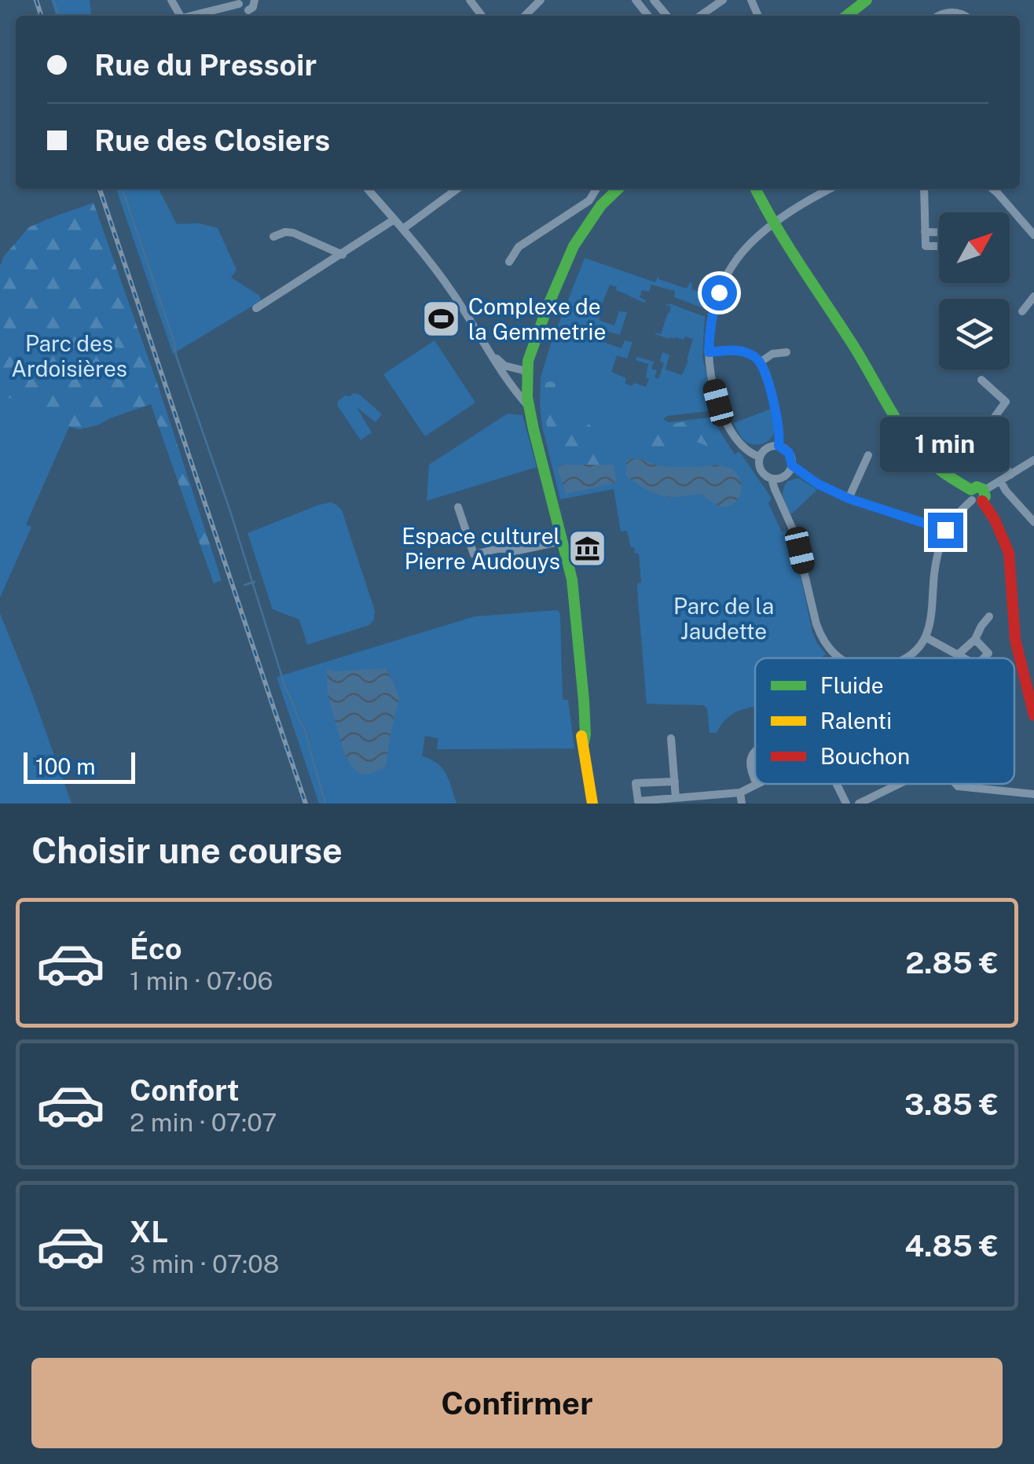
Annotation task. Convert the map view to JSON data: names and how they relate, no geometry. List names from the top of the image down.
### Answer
{
  "parks": ["Parc des Ardoisières", "Parc de la Jaudette"],
  "places": {
    "sports": ["Complexe de la Gemmetrie"],
    "museum": ["Espace culturel Pierre Audouys"]
  },
  "legend": ["Fluide", "Ralenti", "Bouchon"],
  "scale_bar": "100 m",
  "north": "top right",
  "page": {
    "banner": ["Rue du Pressoir", "Rue des Closiers"],
    "bubble": "1 min",
    "scale": "100 m",
    "heading": "Choisir une course",
    "list": [
      {
        "name": "Éco",
        "note": "1 min · 07:06",
        "value": "2.85 €"
      },
      {
        "name": "Confort",
        "note": "2 min · 07:07",
        "value": "3.85 €"
      },
      {
        "name": "XL",
        "note": "3 min · 07:08",
        "value": "4.85 €"
      }
    ],
    "buttons": "Confirmer"
  }
}
